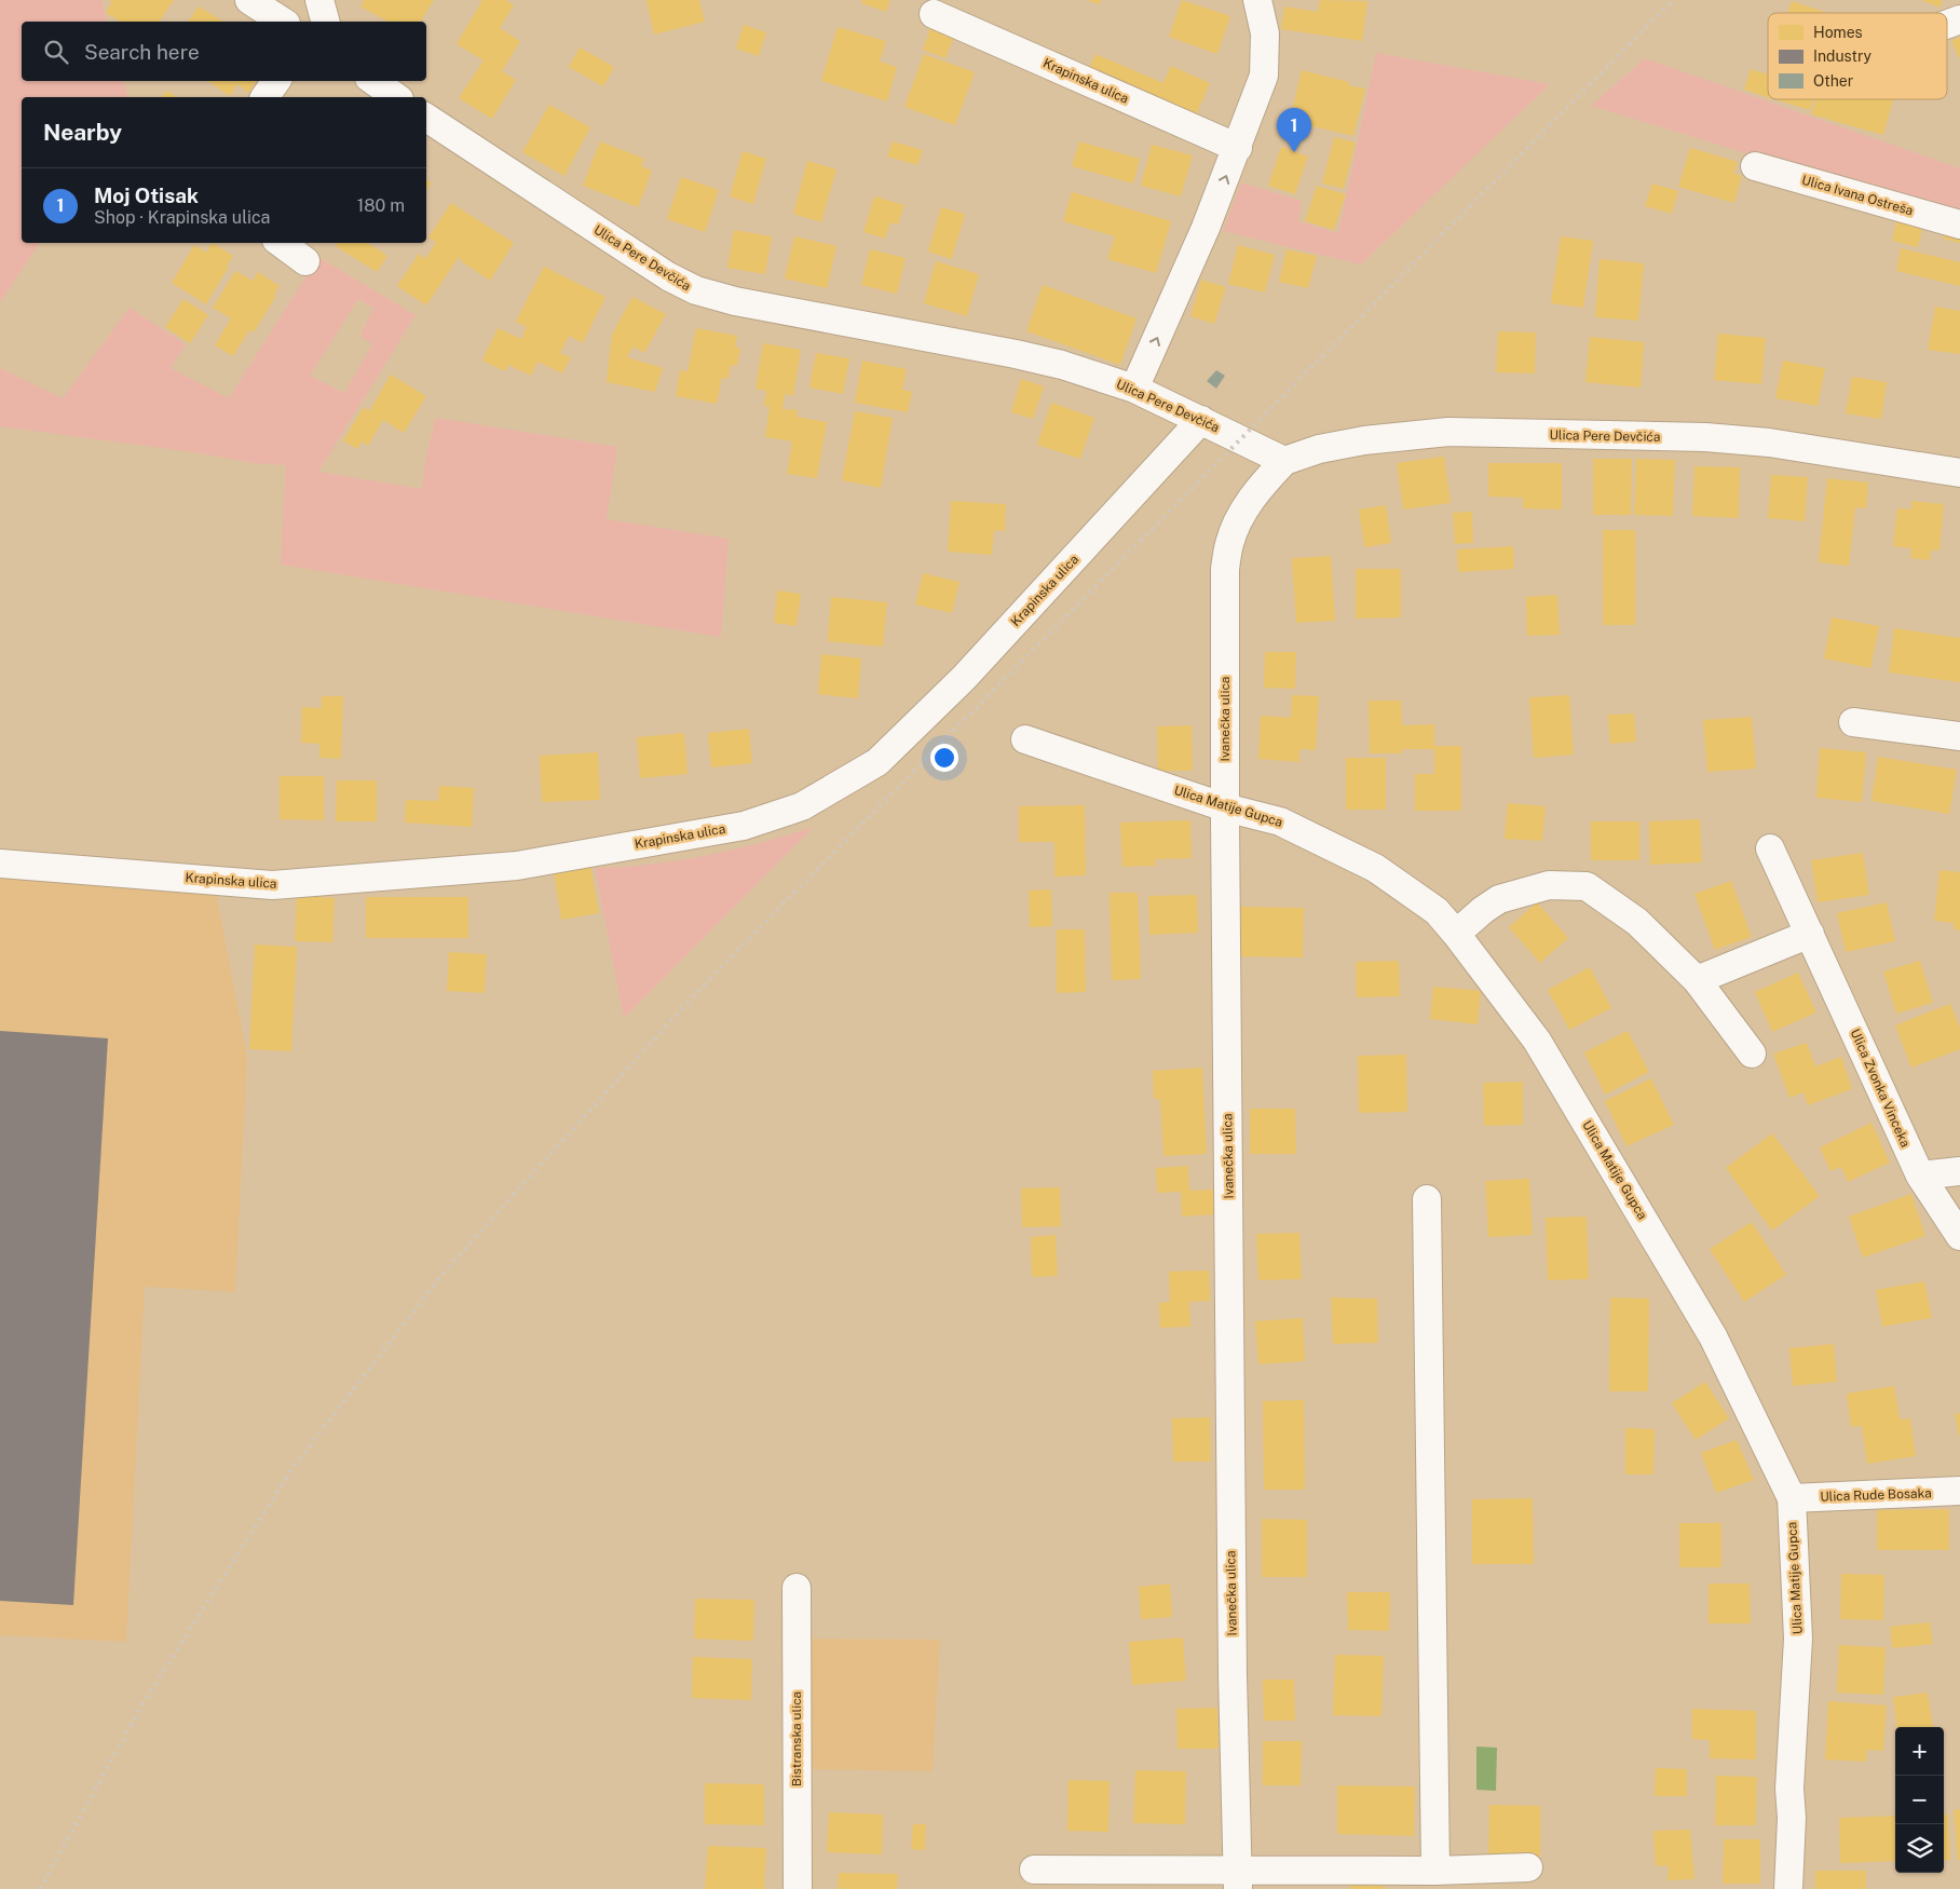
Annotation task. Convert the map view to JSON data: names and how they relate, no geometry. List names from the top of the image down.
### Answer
{
  "streets": {
    "street": [
      "Krapinska ulica",
      "Ulica Ivana Ostreša",
      "Ulica Pere Devčića",
      "Ivanečka ulica",
      "Ulica Matije Gupca",
      "Ulica Zvonka Vinceka",
      "Ulica Rude Bosaka",
      "Bistranska ulica"
    ]
  },
  "crossings": [
    ["Krapinska ulica", "Ulica Pere Devčića"],
    ["Ulica Pere Devčića", "Ivanečka ulica"],
    ["Ivanečka ulica", "Ulica Matije Gupca"],
    ["Ulica Matije Gupca", "Ulica Rude Bosaka"]
  ],
  "legend": ["Homes", "Industry", "Other"],
  "page": {
    "search": "Search here",
    "heading": "Nearby",
    "pins": "1",
    "list": [
      {
        "mark": "1",
        "name": "Moj Otisak",
        "note": "Shop · Krapinska ulica",
        "value": "180 m"
      }
    ],
    "map_buttons": ["+", "−"]
  }
}
